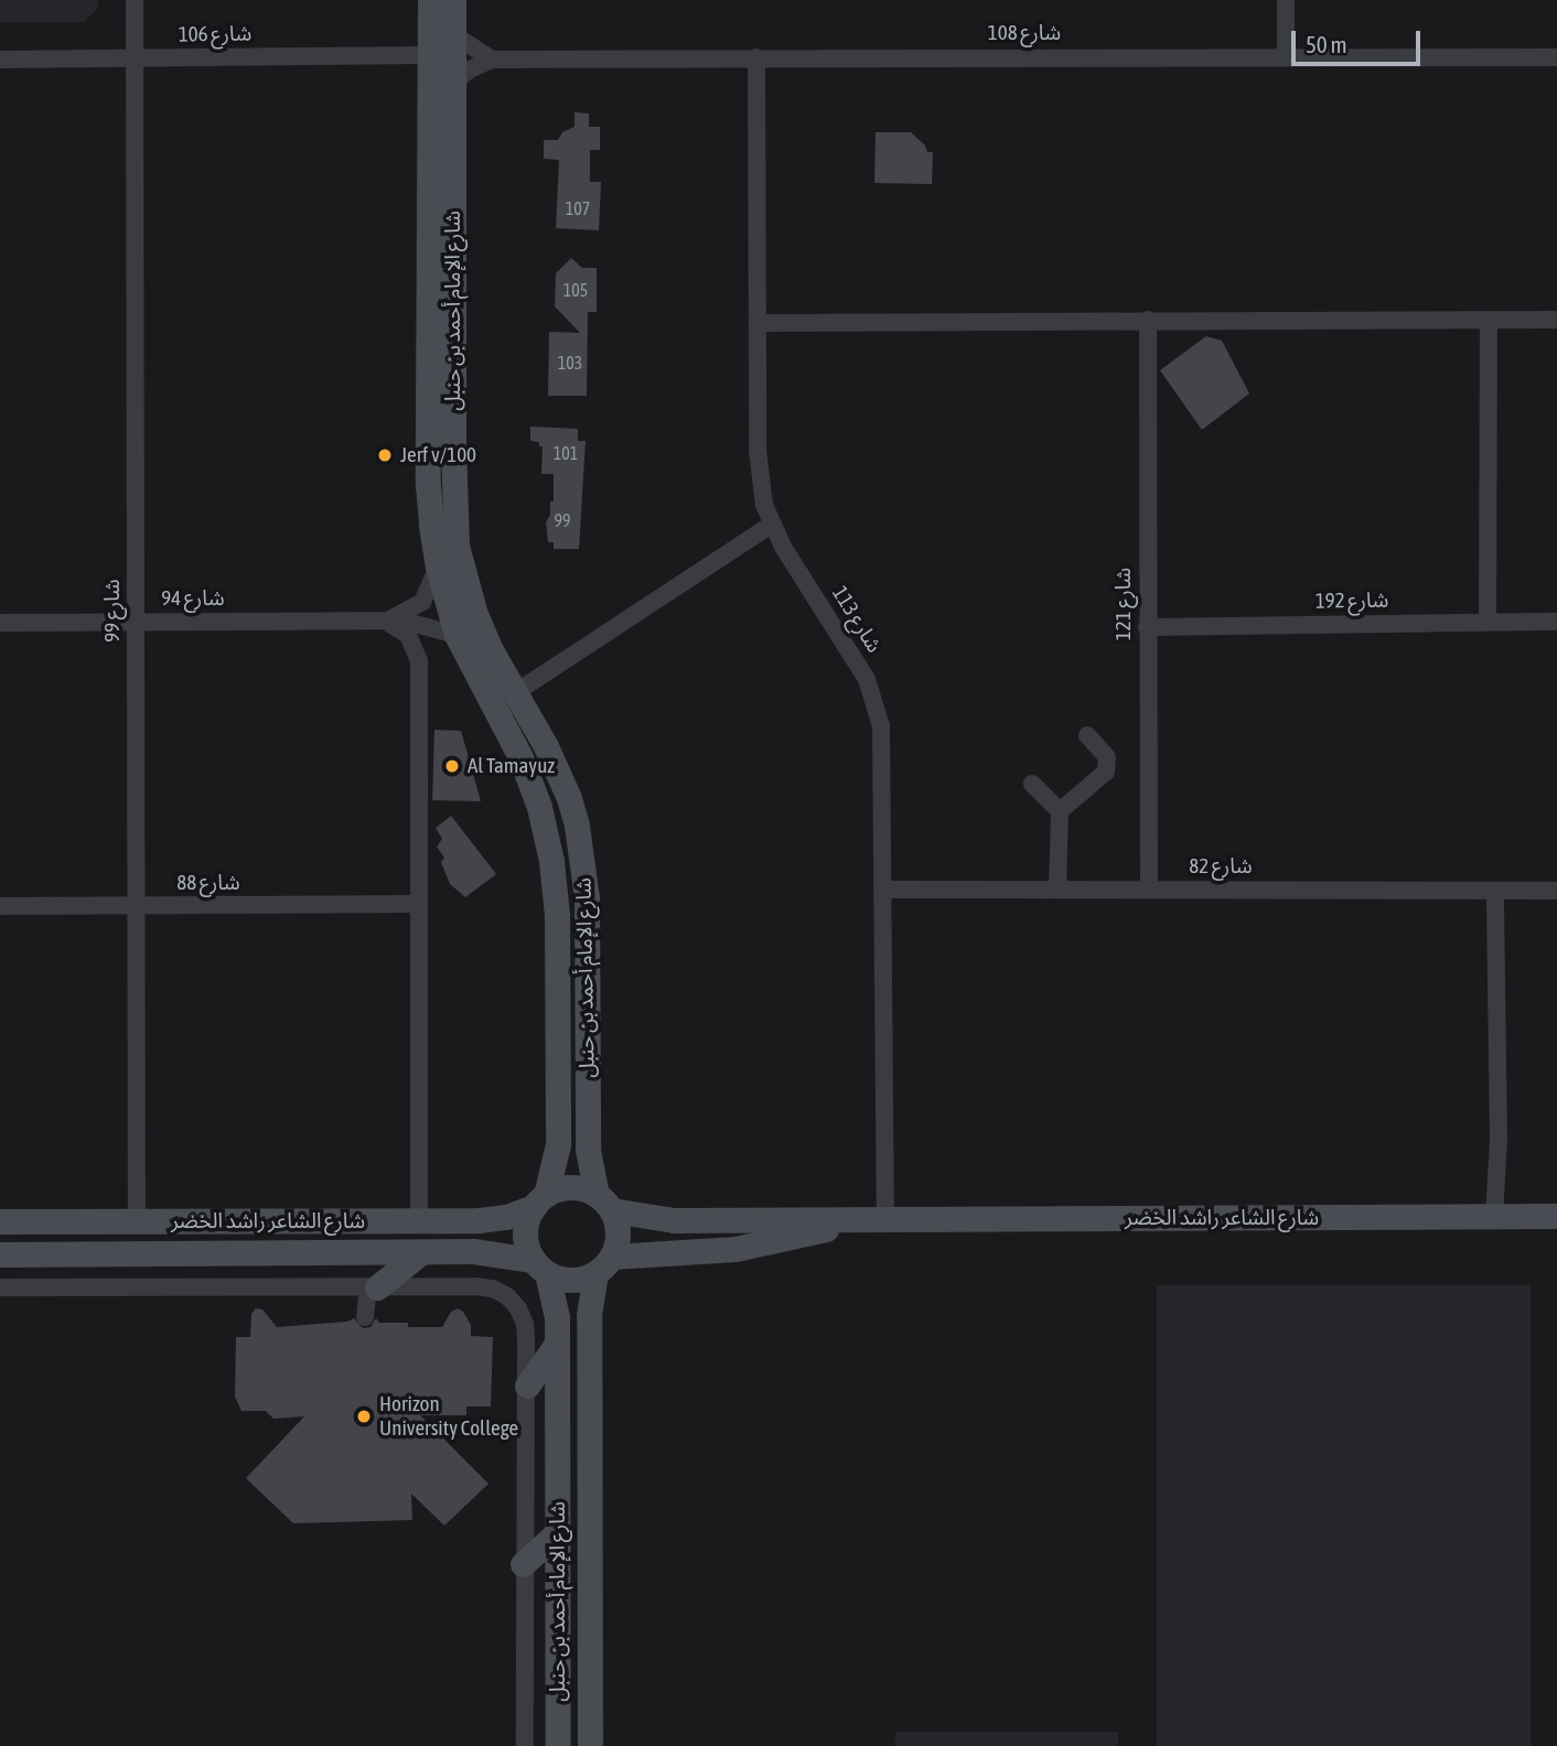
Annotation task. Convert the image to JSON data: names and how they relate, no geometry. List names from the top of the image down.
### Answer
{
  "streets": {
    "street": [
      "شارع 108",
      "شارع 106",
      "شارع الإمام أحمد بن حنبل",
      "شارع 94",
      "شارع 192",
      "شارع 121",
      "شارع 99",
      "شارع 113",
      "شارع 82",
      "شارع 88",
      "شارع الشاعر راشد الخضر"
    ]
  },
  "crossings": [
    ["شارع 108", "شارع الإمام أحمد بن حنبل"],
    ["شارع 108", "شارع 113"],
    ["شارع 106", "شارع الإمام أحمد بن حنبل"],
    ["شارع 106", "شارع 99"],
    ["شارع الإمام أحمد بن حنبل", "شارع 94"],
    ["شارع الإمام أحمد بن حنبل", "شارع الشاعر راشد الخضر"],
    ["شارع 94", "شارع 99"],
    ["شارع 192", "شارع 121"],
    ["شارع 121", "شارع 82"],
    ["شارع 99", "شارع 88"],
    ["شارع 99", "شارع الشاعر راشد الخضر"],
    ["شارع 113", "شارع 82"],
    ["شارع 113", "شارع الشاعر راشد الخضر"]
  ],
  "places": ["Jerf v/100", "Al Tamayuz", "Horizon University College"],
  "house_numbers": [
    "107",
    "105",
    "103",
    "101",
    "99"
  ],
  "scale_bar": "50 m"
}
